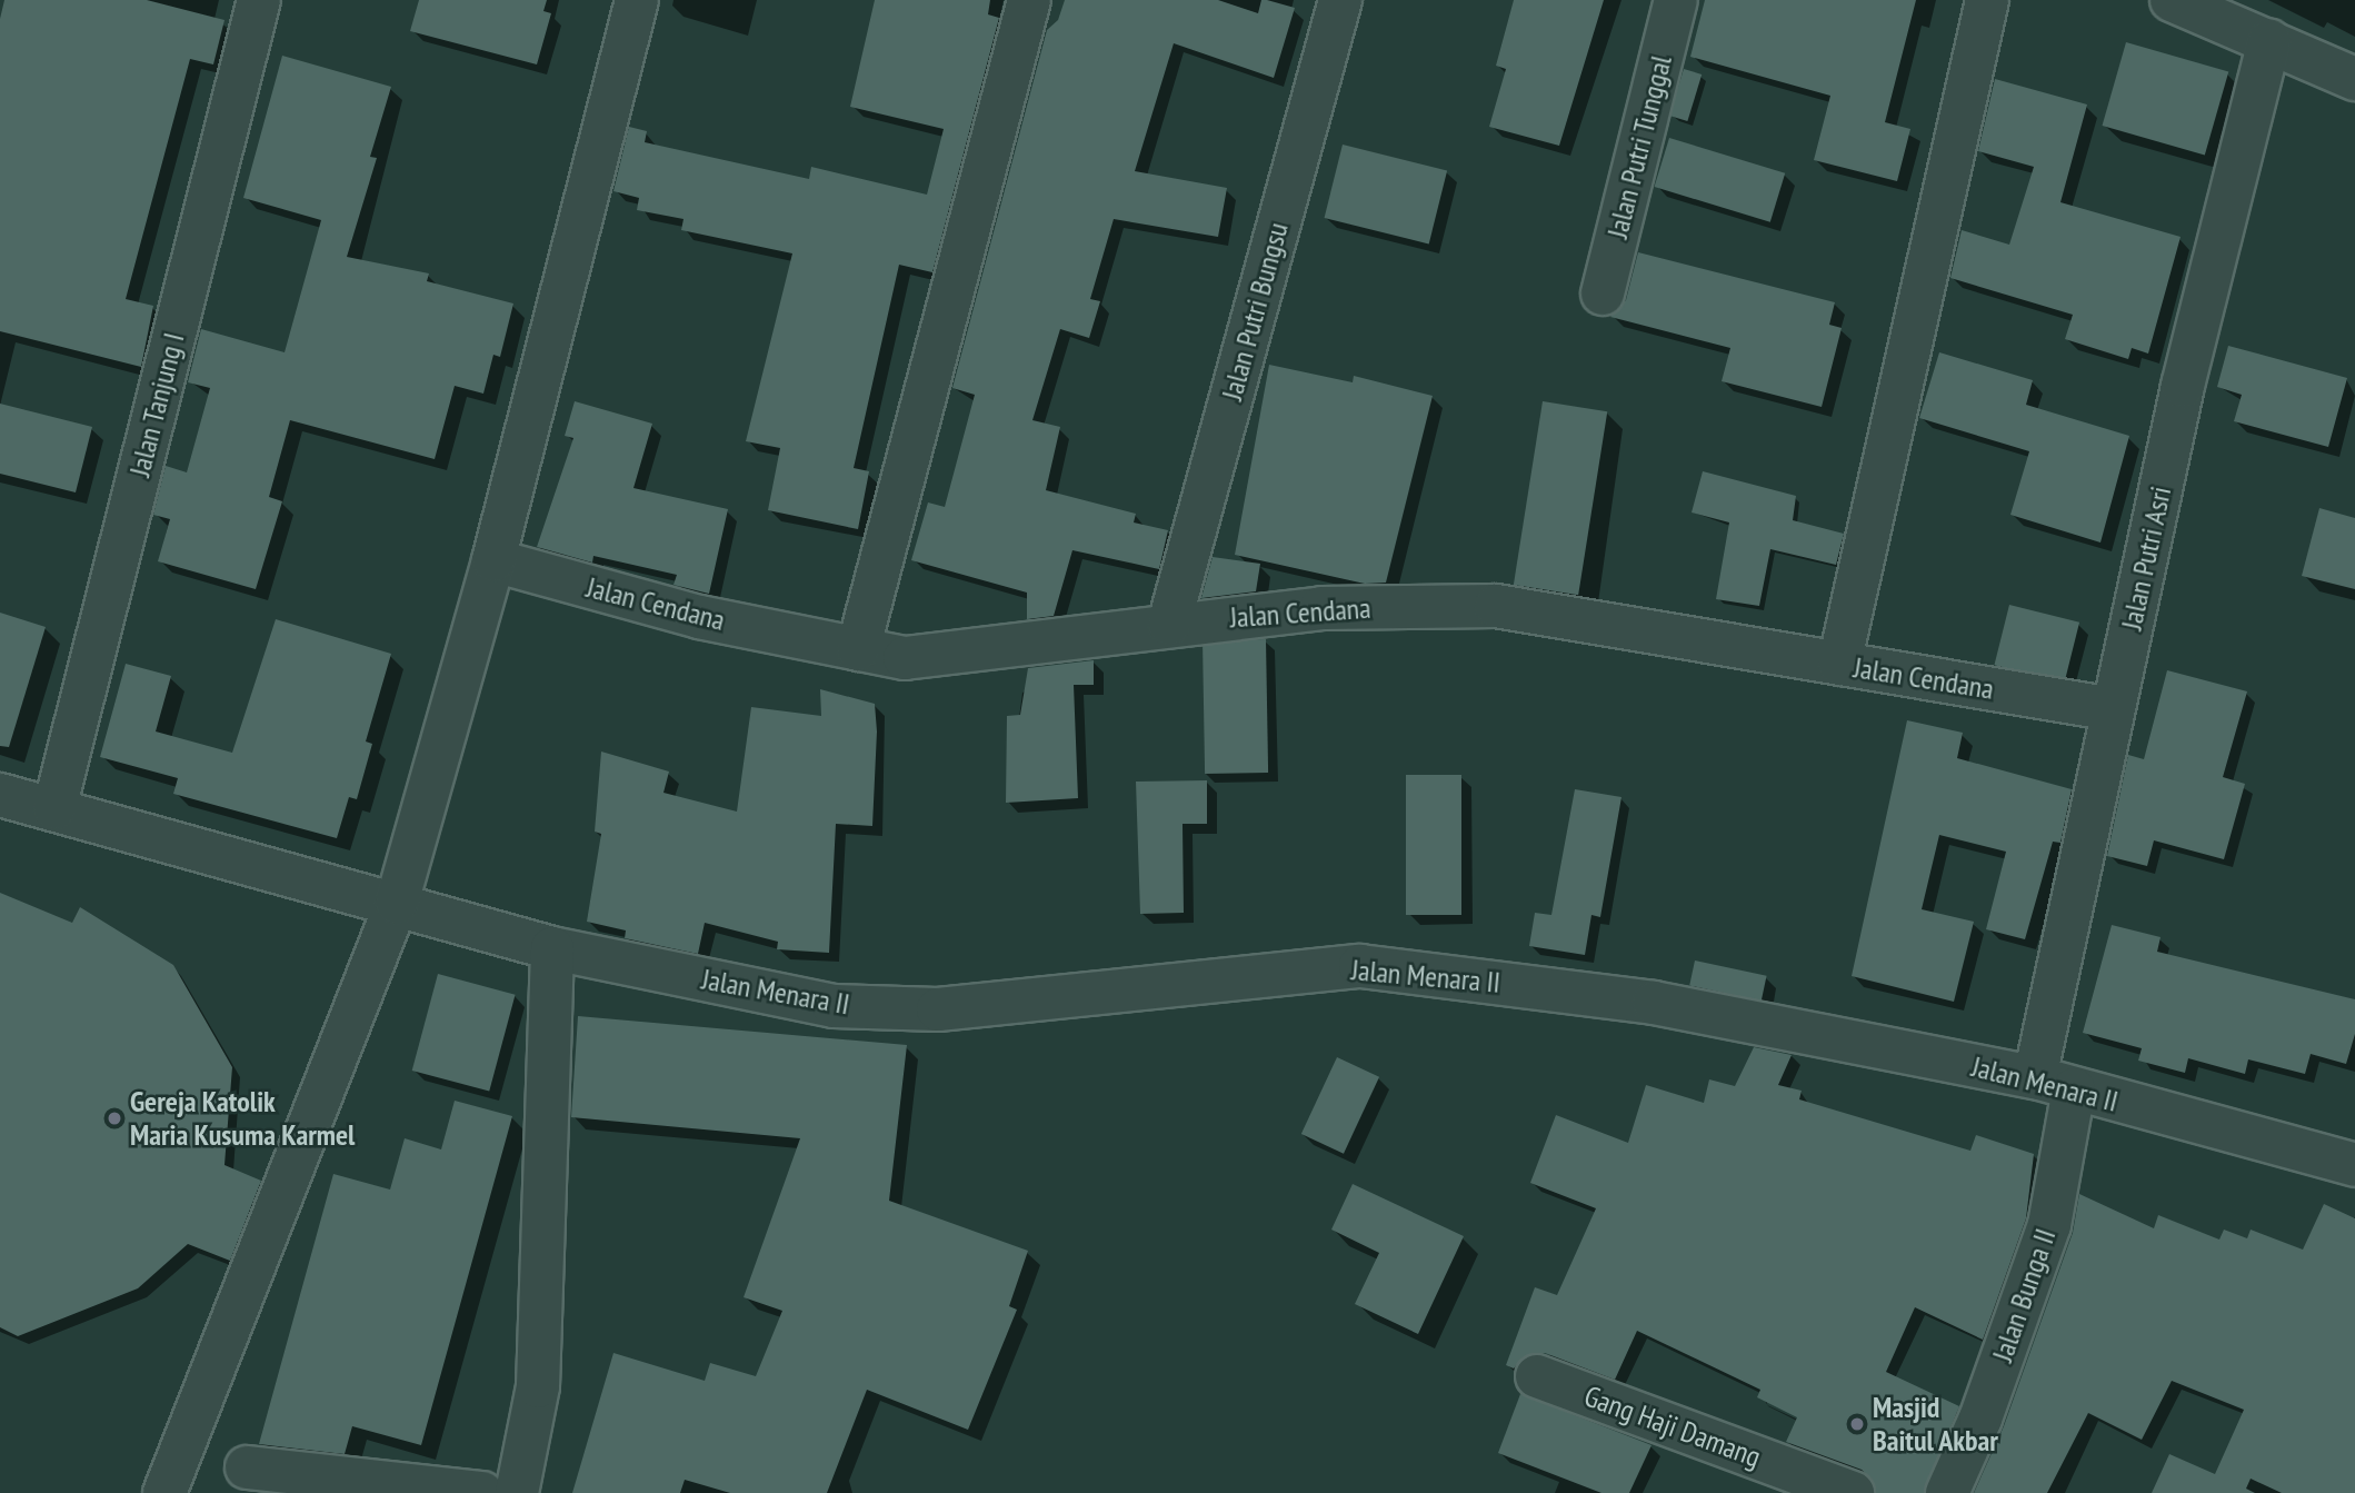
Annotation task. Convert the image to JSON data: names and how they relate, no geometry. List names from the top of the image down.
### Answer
{
  "streets": {
    "street": [
      "Jalan Putri Tunggal",
      "Jalan Putri Bungsu",
      "Jalan Tanjung I",
      "Jalan Putri Asri",
      "Jalan Cendana",
      "Jalan Menara II",
      "Jalan Bunga II",
      "Gang Haji Damang"
    ]
  },
  "crossings": [
    ["Jalan Putri Bungsu", "Jalan Cendana"],
    ["Jalan Tanjung I", "Jalan Menara II"],
    ["Jalan Putri Asri", "Jalan Cendana"],
    ["Jalan Putri Asri", "Jalan Menara II"],
    ["Jalan Menara II", "Jalan Bunga II"]
  ],
  "places": ["Gereja Katolik Maria Kusuma Karmel", "Masjid Baitul Akbar"]
}
